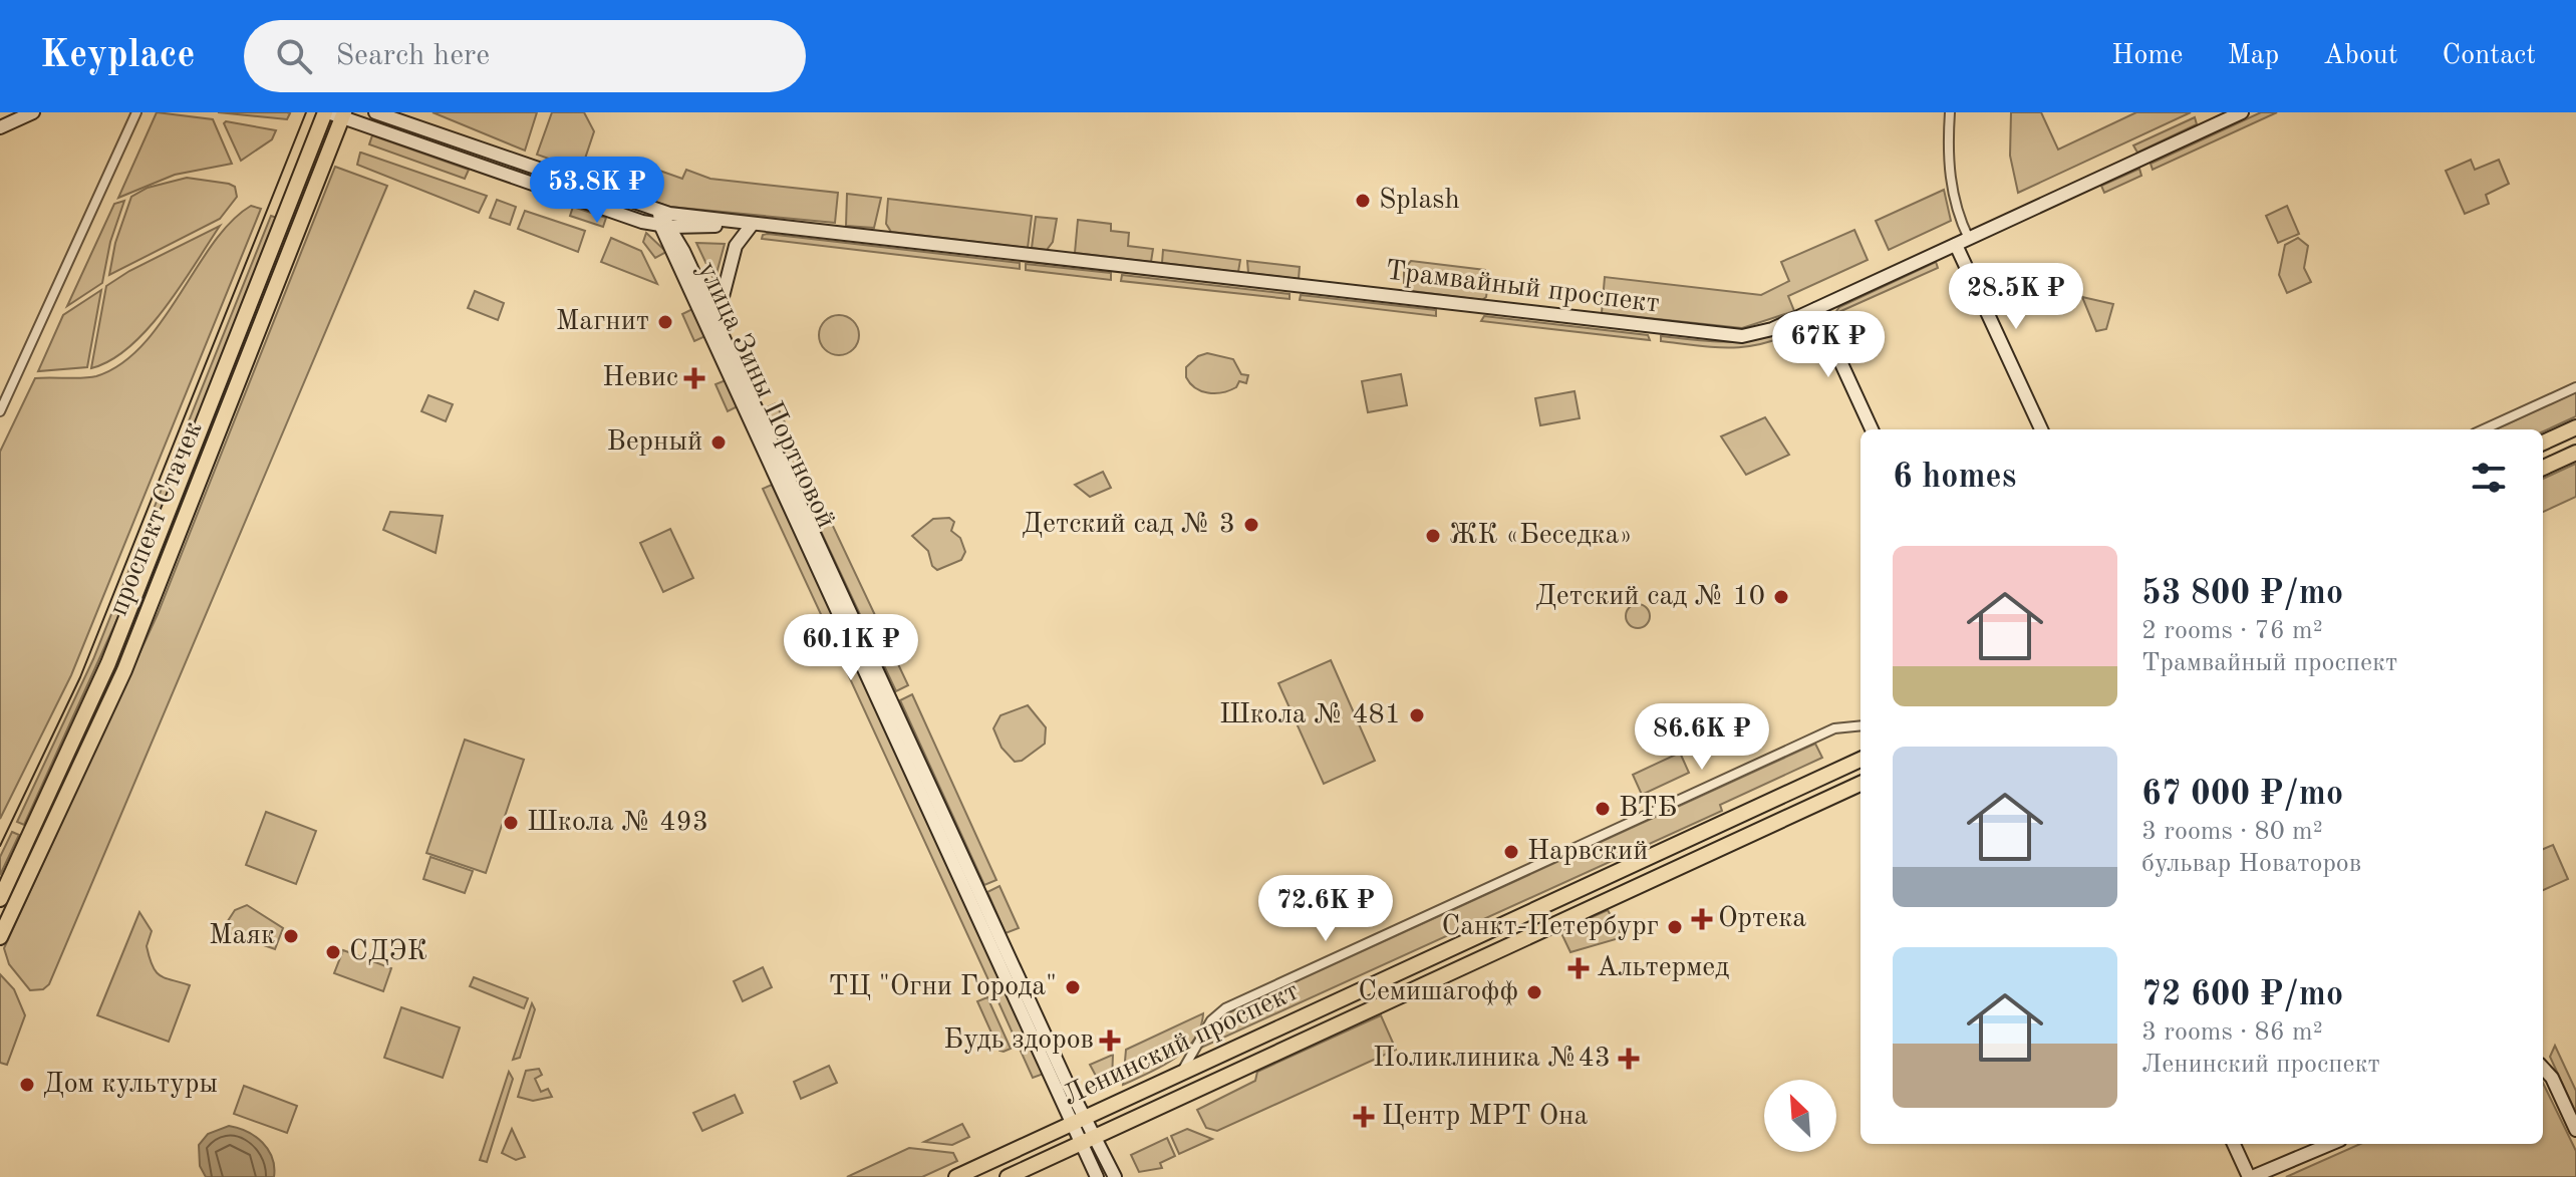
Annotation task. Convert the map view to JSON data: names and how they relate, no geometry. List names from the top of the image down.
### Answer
{
  "streets": {
    "main road": [
      "Трамвайный проспект",
      "улица Зины Портновой",
      "проспект Стачек",
      "Ленинский проспект"
    ]
  },
  "crossings": [
    ["Трамвайный проспект", "улица Зины Портновой"],
    ["Трамвайный проспект", "проспект Стачек"],
    ["улица Зины Портновой", "Ленинский проспект"]
  ],
  "places": {
    "other": [
      "Splash",
      "Магнит",
      "Верный",
      "Детский сад № 3",
      "ЖК «Беседка»",
      "Детский сад № 10",
      "Школа № 481",
      "ВТБ",
      "Школа № 493",
      "Нарвский",
      "Санкт-Петербург",
      "Маяк",
      "СДЭК",
      "ТЦ \"Огни Города\"",
      "Семишагофф",
      "Дом культуры"
    ],
    "health": [
      "Невис",
      "Ортека",
      "Альтермед",
      "Будь здоров",
      "Поликлиника №43",
      "Центр МРТ Она"
    ]
  },
  "north": "top left",
  "page": {
    "header": "Keyplace",
    "search": "Search here",
    "nav": [
      "Home",
      "Map",
      "About",
      "Contact"
    ],
    "price": [
      "53.8K ₽",
      "28.5K ₽",
      "67K ₽",
      "60.1K ₽",
      "86.6K ₽",
      "72.6K ₽"
    ],
    "heading": "6 homes",
    "list": [
      {
        "name": "53 800 ₽/mo",
        "note": "2 rooms · 76 m² · Трамвайный проспект"
      },
      {
        "name": "67 000 ₽/mo",
        "note": "3 rooms · 80 m² · бульвар Новаторов"
      },
      {
        "name": "72 600 ₽/mo",
        "note": "3 rooms · 86 m² · Ленинский проспект"
      }
    ]
  }
}
